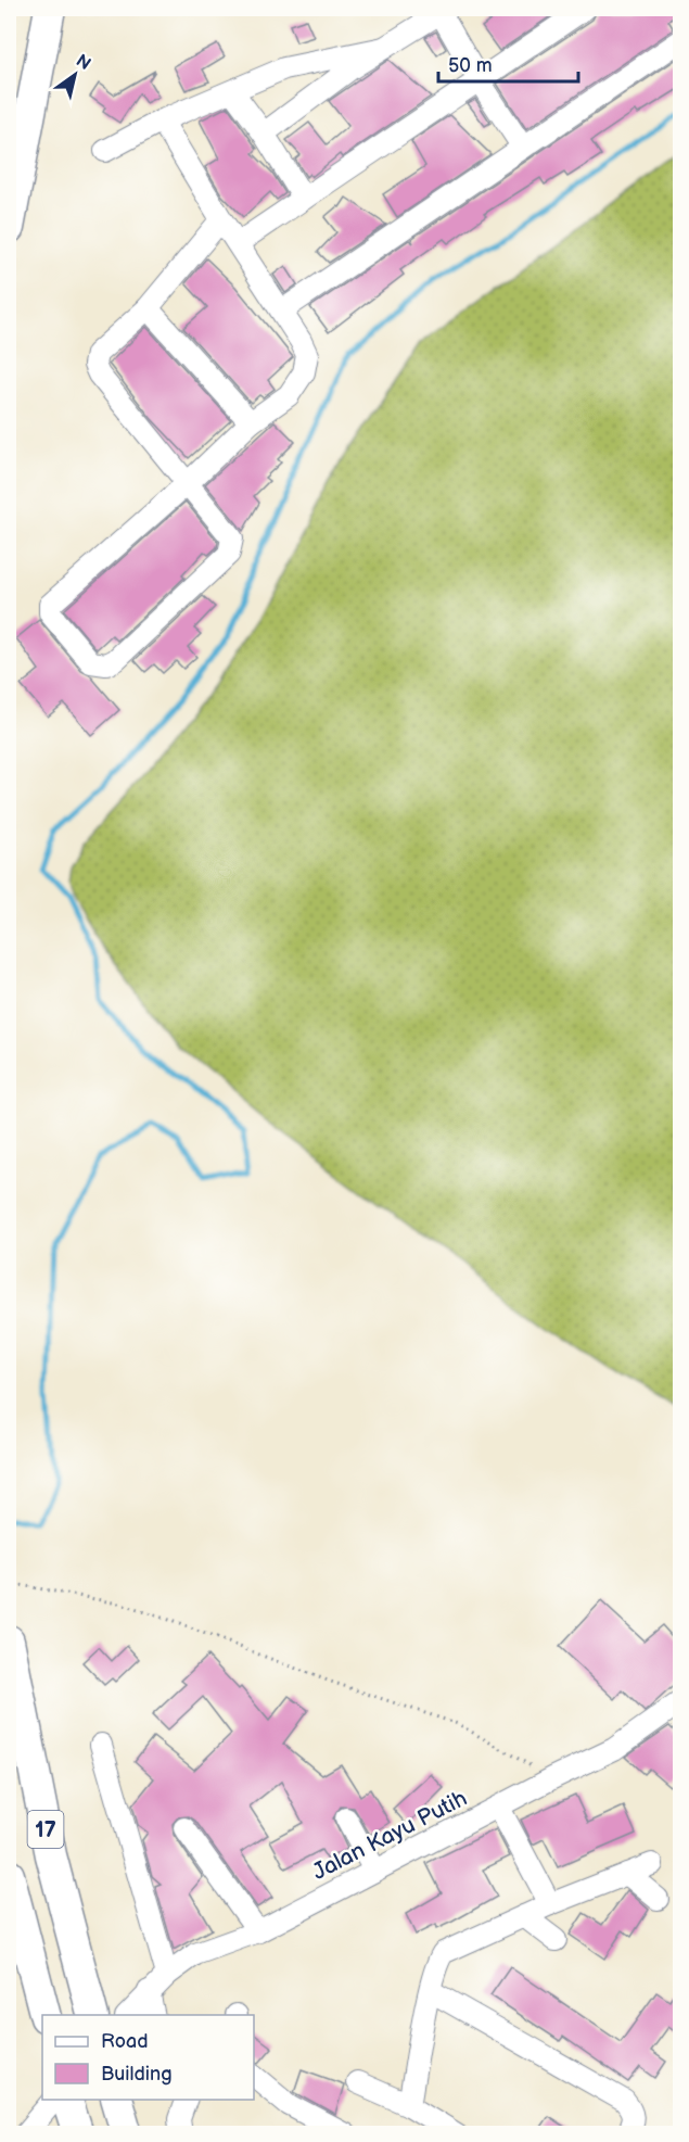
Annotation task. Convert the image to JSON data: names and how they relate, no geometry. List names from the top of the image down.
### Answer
{
  "streets": {
    "highway": ["17"],
    "street": ["Jalan Kayu Putih"]
  },
  "legend": ["Road", "Building"],
  "scale_bar": "50 m",
  "north": "top right"
}
